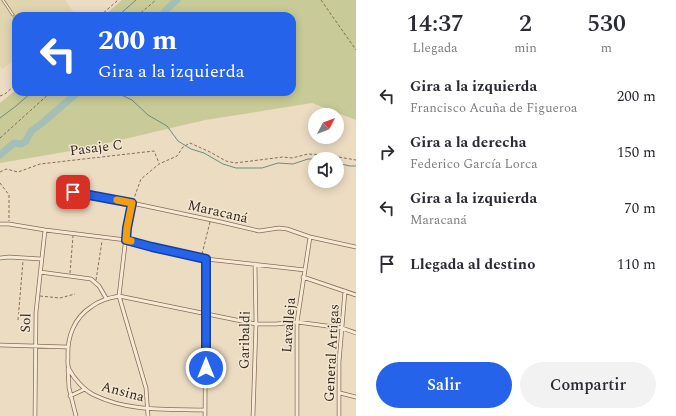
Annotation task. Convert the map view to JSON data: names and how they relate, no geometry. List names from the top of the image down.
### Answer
{
  "streets": {
    "street": [
      "Maracaná",
      "Sol",
      "Lavalleja",
      "Garibaldi",
      "General Artigas",
      "Ansina"
    ],
    "path": ["Pasaje C"]
  },
  "crossings": [
    ["Maracaná", "Lavalleja"]
  ],
  "north": "top right",
  "page": {
    "eta": [
      "14:37",
      "Llegada",
      "2",
      "min",
      "530",
      "m"
    ],
    "turn": ["200 m", "Gira a la izquierda"],
    "list": [
      {
        "name": "Gira a la izquierda",
        "note": "Francisco Acuña de Figueroa",
        "value": "200 m"
      },
      {
        "name": "Gira a la derecha",
        "note": "Federico García Lorca",
        "value": "150 m"
      },
      {
        "name": "Gira a la izquierda",
        "note": "Maracaná",
        "value": "70 m"
      },
      {
        "name": "Llegada al destino",
        "value": "110 m"
      }
    ],
    "buttons": ["Salir", "Compartir"]
  }
}
